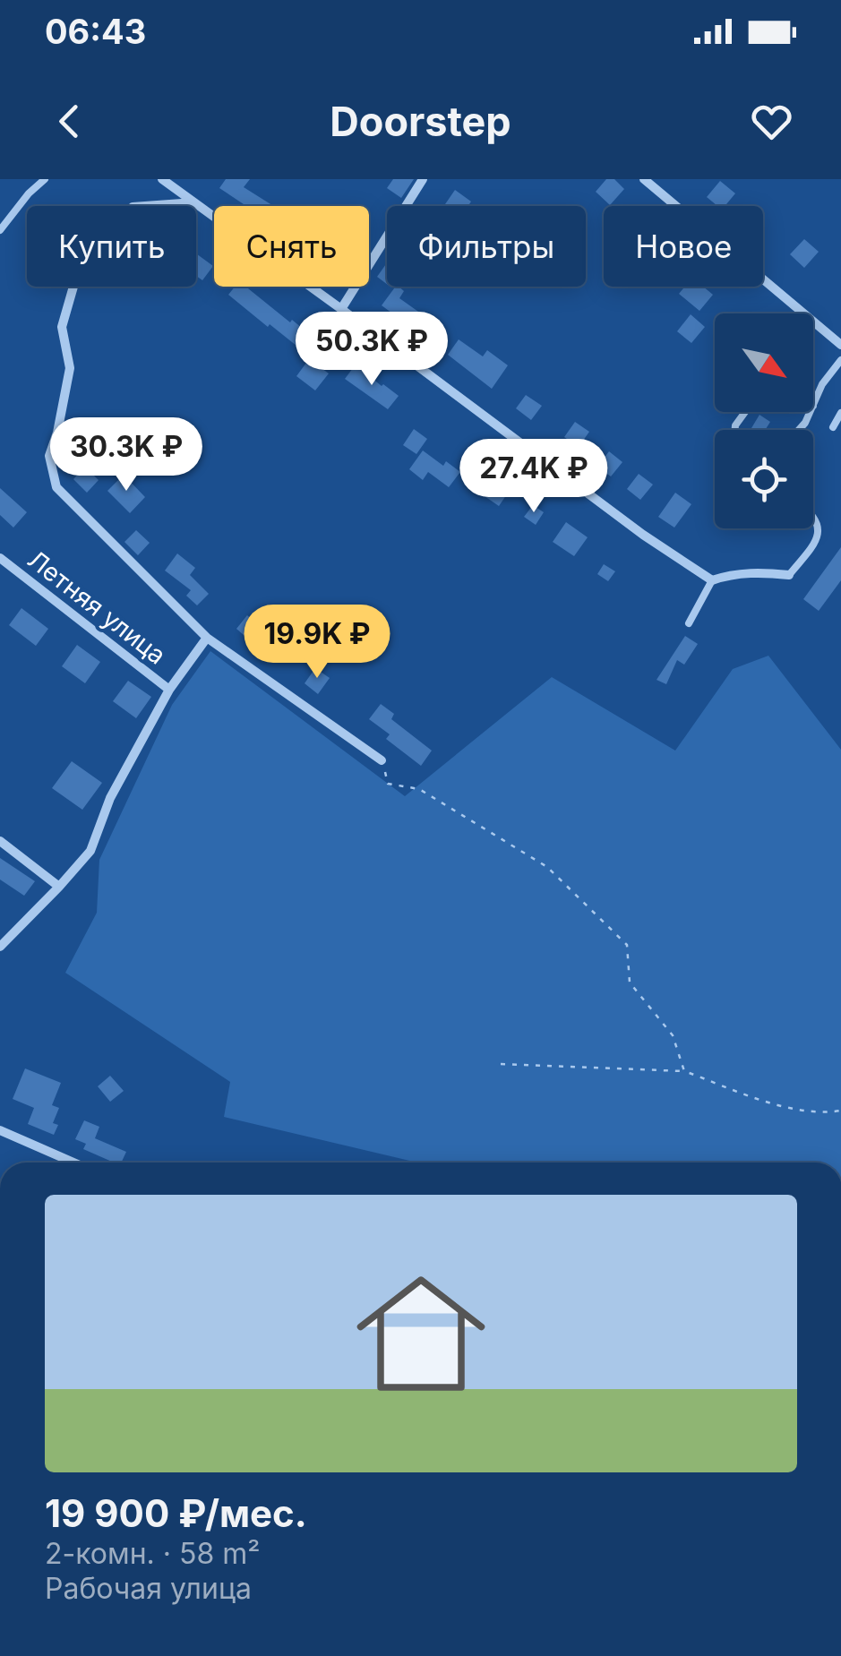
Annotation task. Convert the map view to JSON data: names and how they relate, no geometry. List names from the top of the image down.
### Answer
{
  "streets": {
    "street": ["Летняя улица"]
  },
  "north": "bottom right",
  "page": {
    "status": "06:43",
    "header": "Doorstep",
    "chip": [
      "Купить",
      "Снять",
      "Фильтры",
      "Новое"
    ],
    "price": [
      "50.3K ₽",
      "30.3K ₽",
      "27.4K ₽",
      "19.9K ₽"
    ],
    "list": [
      {
        "name": "19 900 ₽/мес.",
        "note": "2-комн. · 58 m² · Рабочая улица"
      }
    ]
  }
}
